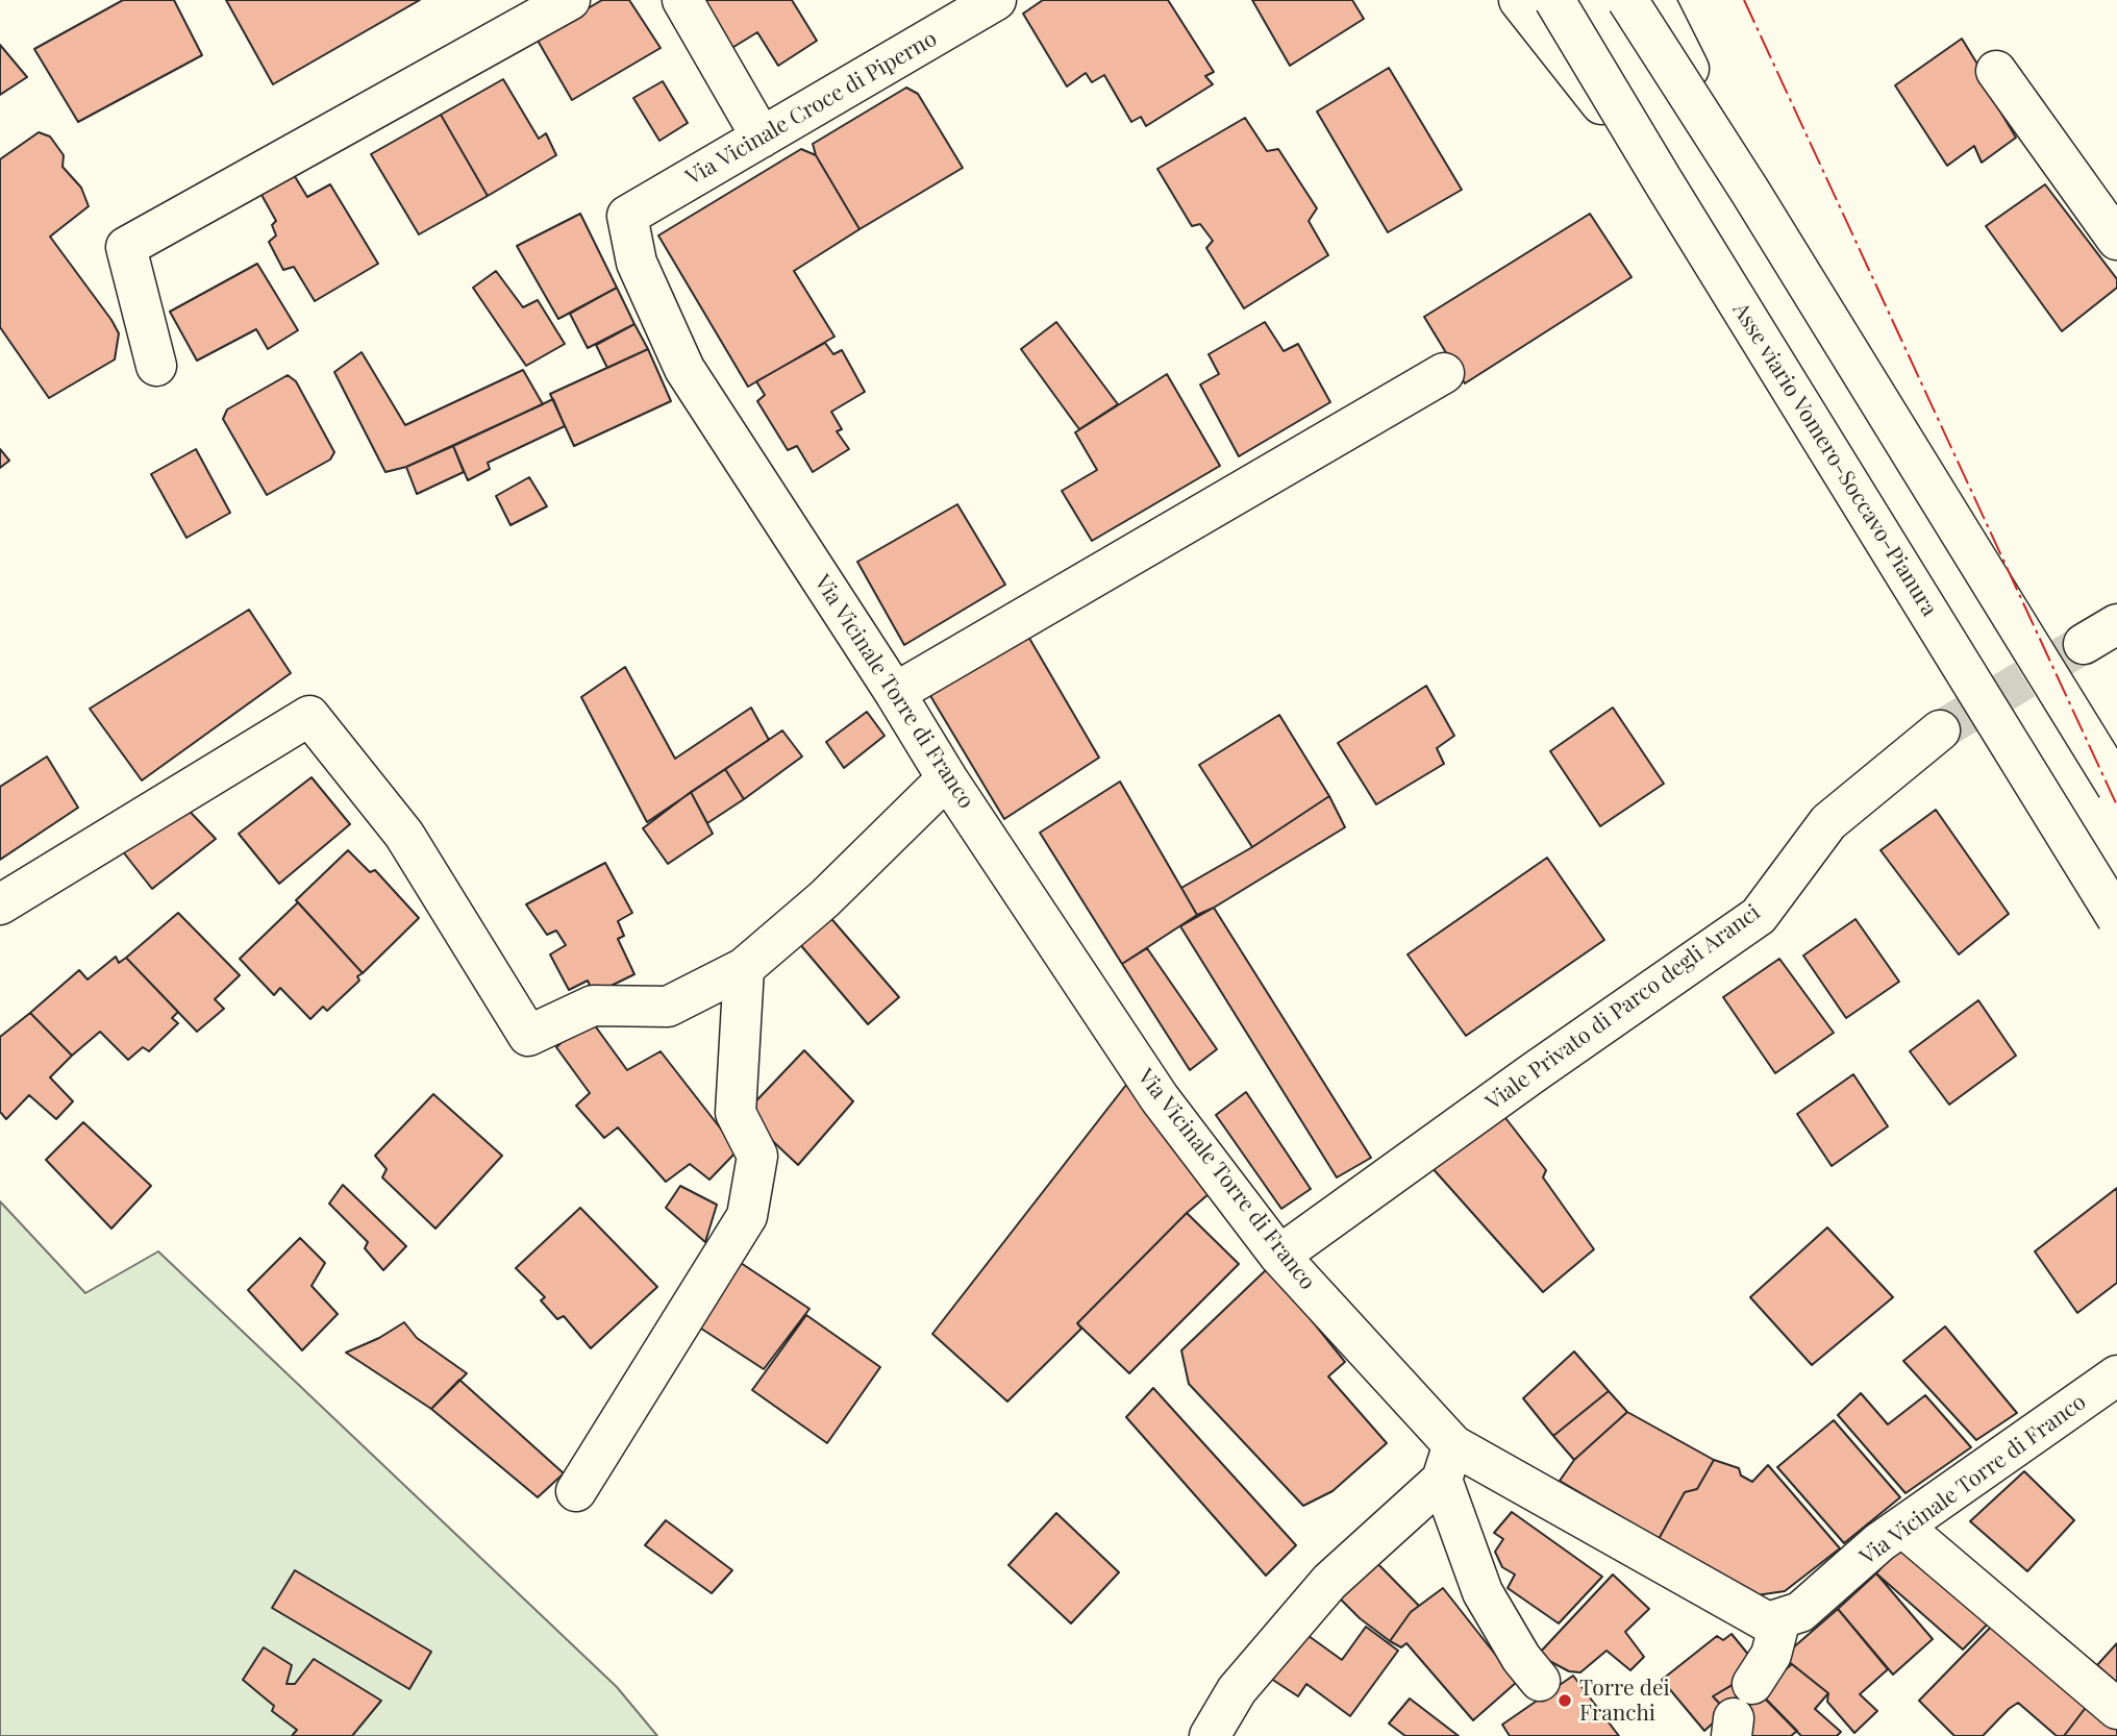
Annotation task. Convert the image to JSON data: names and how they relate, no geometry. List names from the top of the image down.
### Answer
{
  "streets": {
    "main road": [
      "Via Vicinale Croce di Piperno",
      "Asse viario Vomero-Soccavo-Pianura",
      "Via Vicinale Torre di Franco",
      "Viale Privato di Parco degli Aranci"
    ]
  },
  "crossings": [
    ["Via Vicinale Croce di Piperno", "Via Vicinale Torre di Franco"],
    ["Via Vicinale Torre di Franco", "Viale Privato di Parco degli Aranci"]
  ],
  "places": ["Torre dei Franchi"]
}
